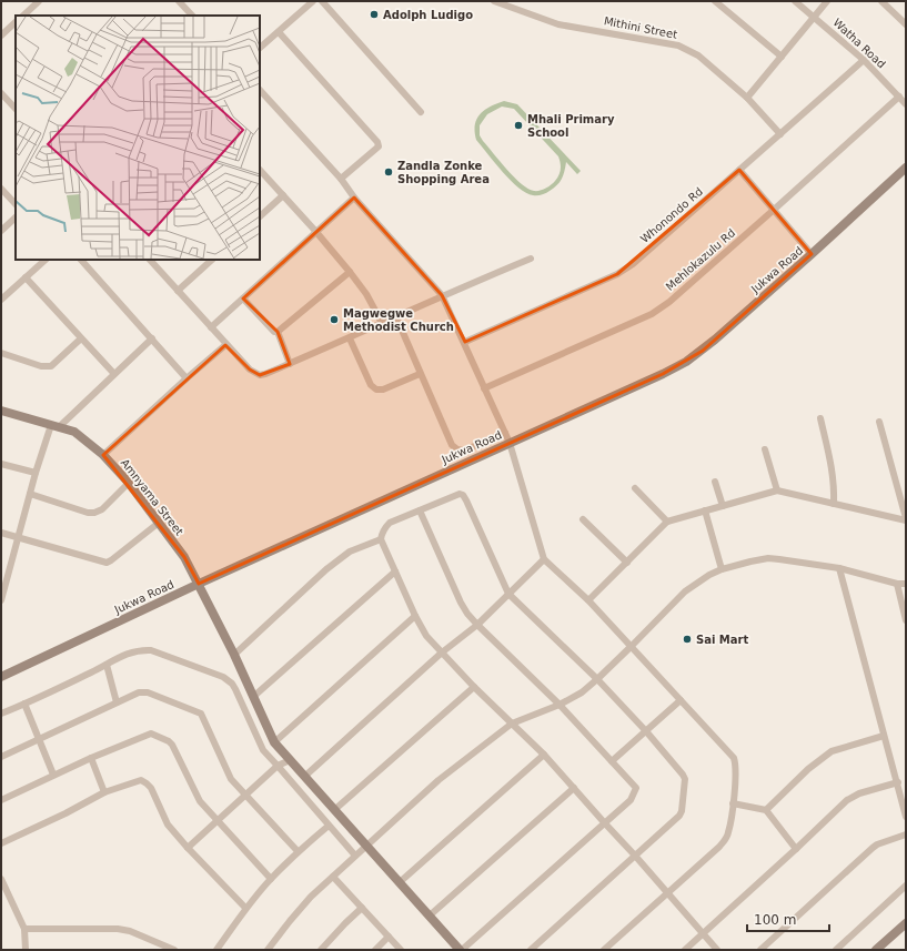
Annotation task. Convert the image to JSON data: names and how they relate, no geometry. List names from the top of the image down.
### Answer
{
  "streets": {
    "street": [
      "Mithini Street",
      "Watha Road",
      "Whonondo Rd",
      "Mehlokazulu Rd",
      "Jukwa Road",
      "Amnyama Street"
    ]
  },
  "crossings": [
    ["Mithini Street", "Whonondo Rd"],
    ["Watha Road", "Whonondo Rd"],
    ["Watha Road", "Mehlokazulu Rd"],
    ["Jukwa Road", "Amnyama Street"]
  ],
  "places": [
    "Adolph Ludigo",
    "Mhali Primary School",
    "Zandla Zonke Shopping Area",
    "Magwegwe Methodist Church",
    "Sai Mart"
  ],
  "scale_bar": "100 m"
}
